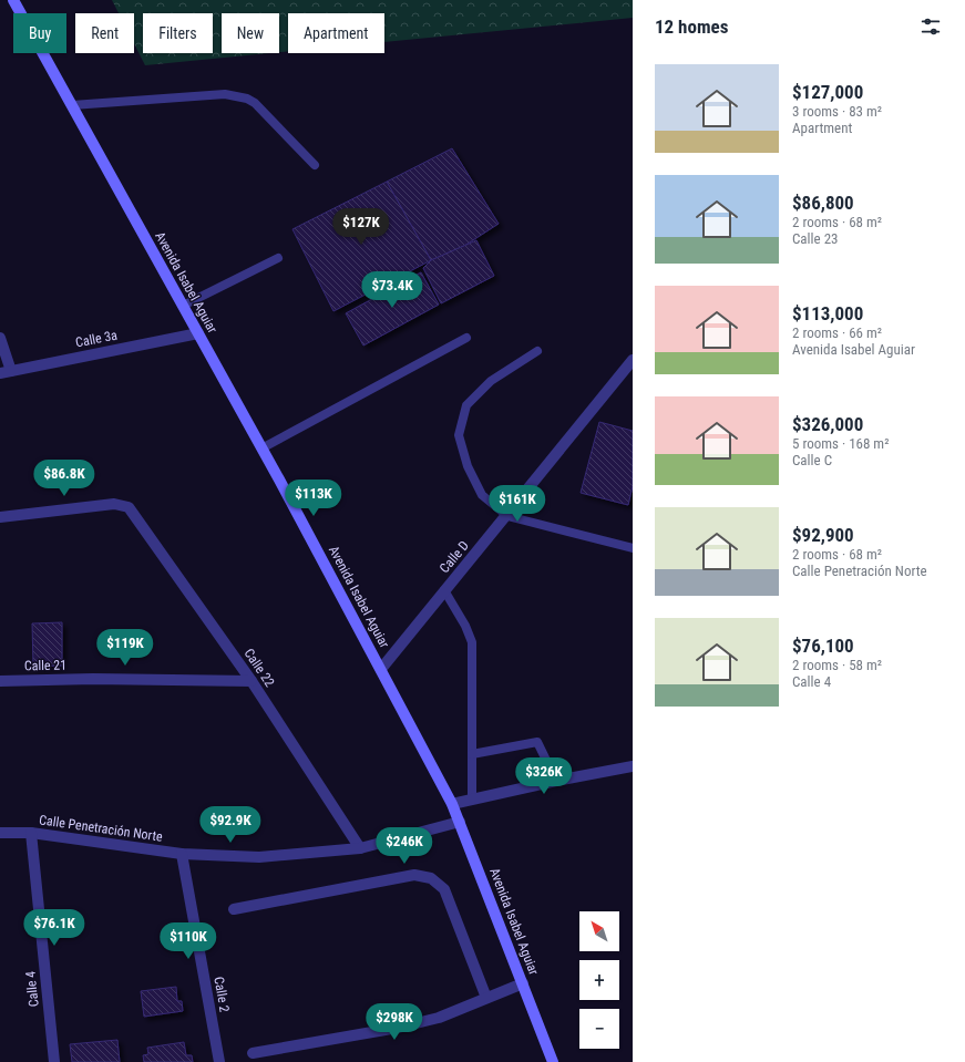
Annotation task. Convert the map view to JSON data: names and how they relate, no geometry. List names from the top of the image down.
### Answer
{
  "streets": {
    "main road": ["Avenida Isabel Aguiar"],
    "street": [
      "Calle 3a",
      "Calle D",
      "Calle 21",
      "Calle 22",
      "Calle Penetración Norte",
      "Calle 4",
      "Calle 2"
    ]
  },
  "crossings": [
    ["Avenida Isabel Aguiar", "Calle 3a"],
    ["Avenida Isabel Aguiar", "Calle D"],
    ["Avenida Isabel Aguiar", "Calle Penetración Norte"],
    ["Calle 21", "Calle 22"],
    ["Calle 22", "Calle Penetración Norte"],
    ["Calle Penetración Norte", "Calle 4"],
    ["Calle Penetración Norte", "Calle 2"]
  ],
  "north": "top left",
  "page": {
    "heading": "12 homes",
    "chip": [
      "Buy",
      "Rent",
      "Filters",
      "New",
      "Apartment"
    ],
    "list": [
      {
        "name": "$127,000",
        "note": "3 rooms · 83 m² · Apartment"
      },
      {
        "name": "$86,800",
        "note": "2 rooms · 68 m² · Calle 23"
      },
      {
        "name": "$113,000",
        "note": "2 rooms · 66 m² · Avenida Isabel Aguiar"
      },
      {
        "name": "$326,000",
        "note": "5 rooms · 168 m² · Calle C"
      },
      {
        "name": "$92,900",
        "note": "2 rooms · 68 m² · Calle Penetración Norte"
      },
      {
        "name": "$76,100",
        "note": "2 rooms · 58 m² · Calle 4"
      }
    ],
    "price": [
      "$127K",
      "$73.4K",
      "$86.8K",
      "$113K",
      "$161K",
      "$119K",
      "$326K",
      "$92.9K",
      "$246K",
      "$76.1K",
      "$110K",
      "$298K"
    ],
    "map_buttons": ["+", "−"]
  }
}
